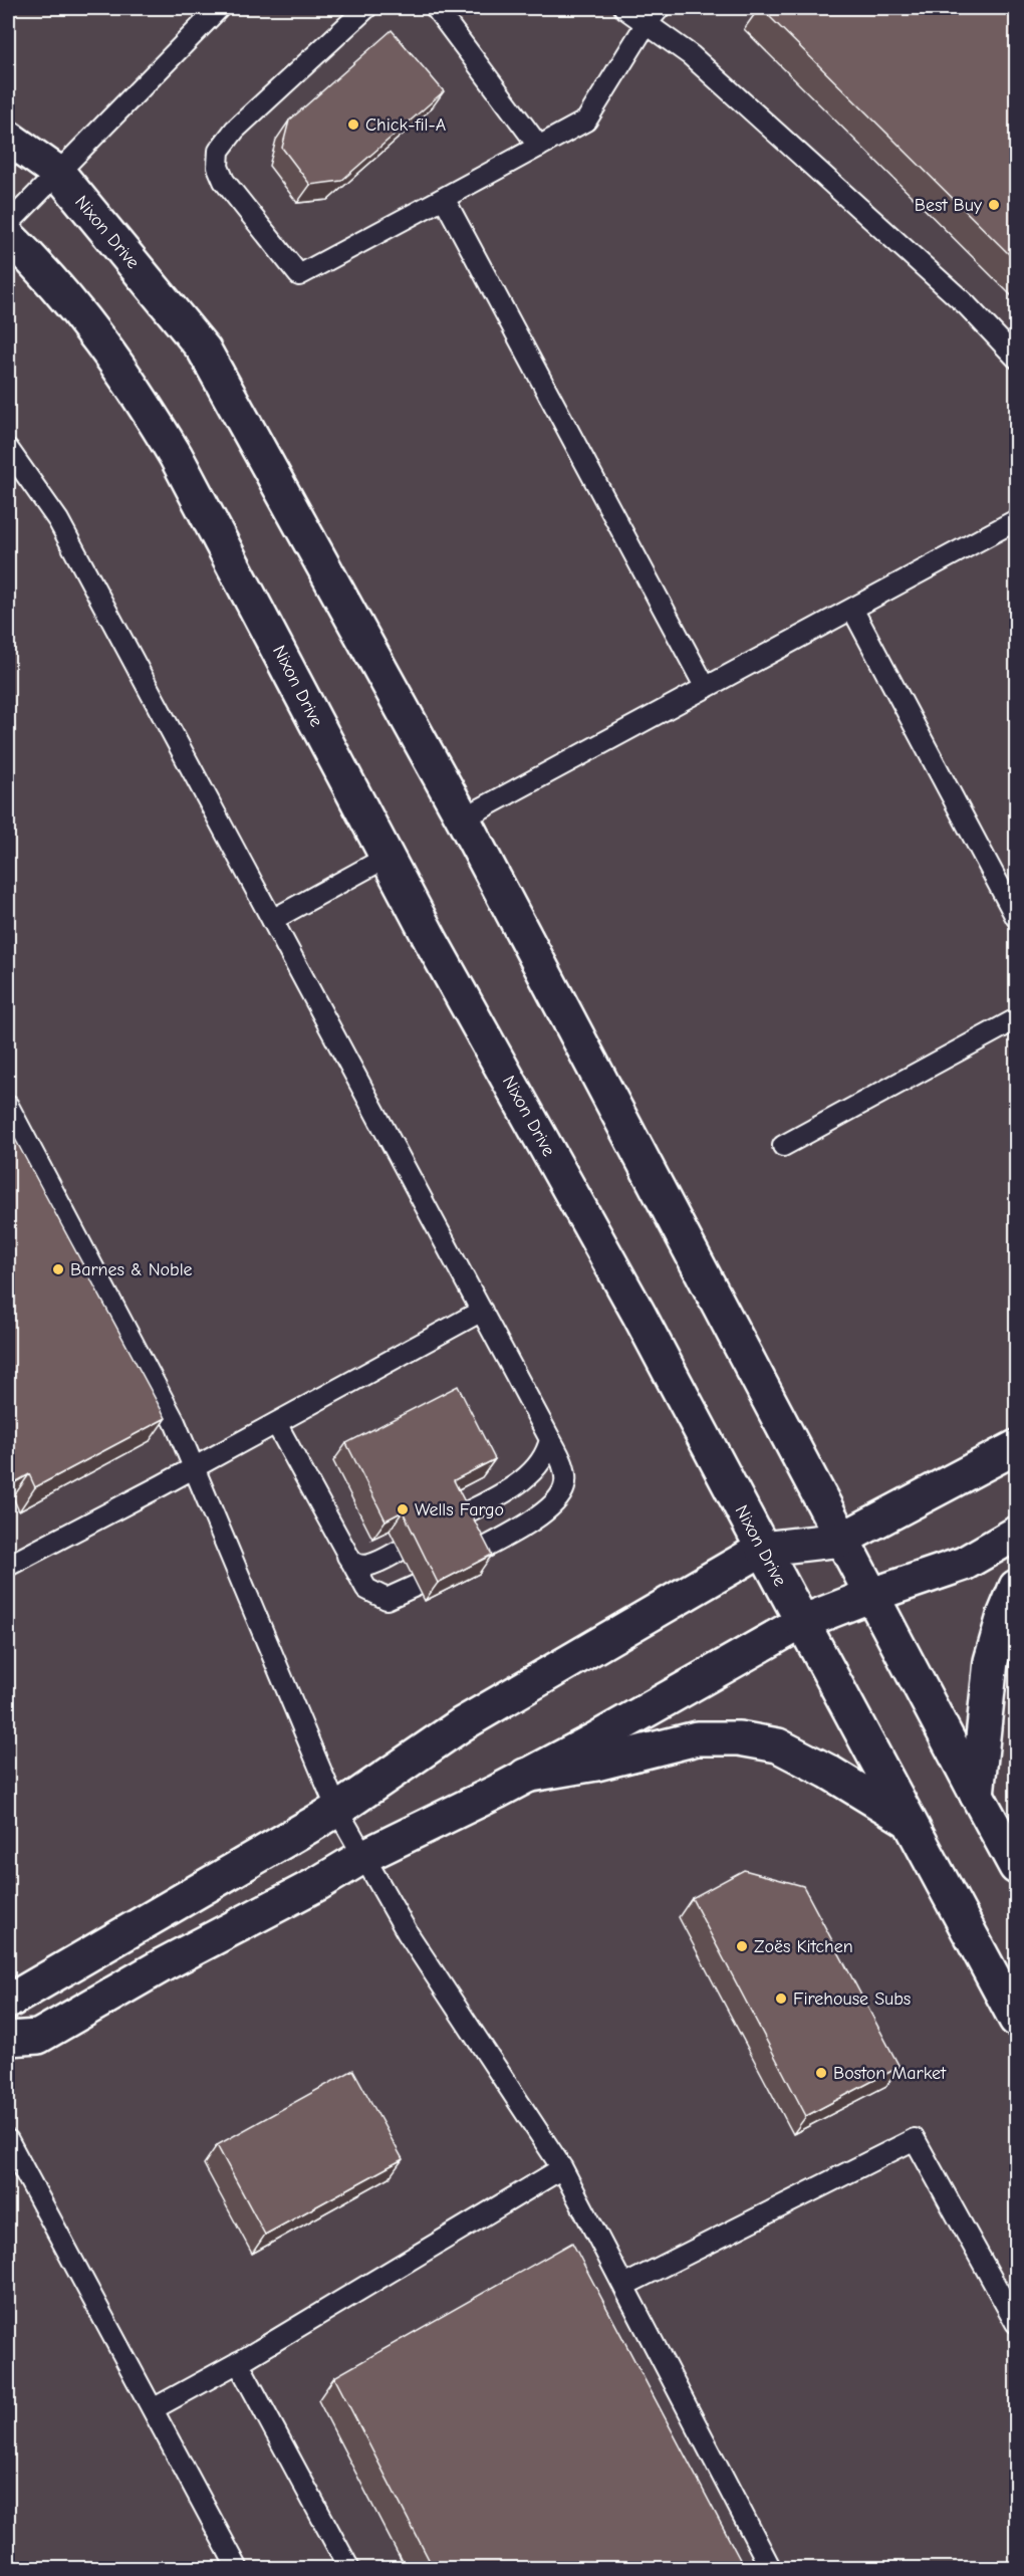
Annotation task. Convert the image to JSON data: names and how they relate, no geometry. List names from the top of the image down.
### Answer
{
  "streets": {
    "main road": ["Nixon Drive"]
  },
  "places": [
    "Chick-fil-A",
    "Best Buy",
    "Barnes & Noble",
    "Wells Fargo",
    "Zoës Kitchen",
    "Firehouse Subs",
    "Boston Market"
  ]
}
